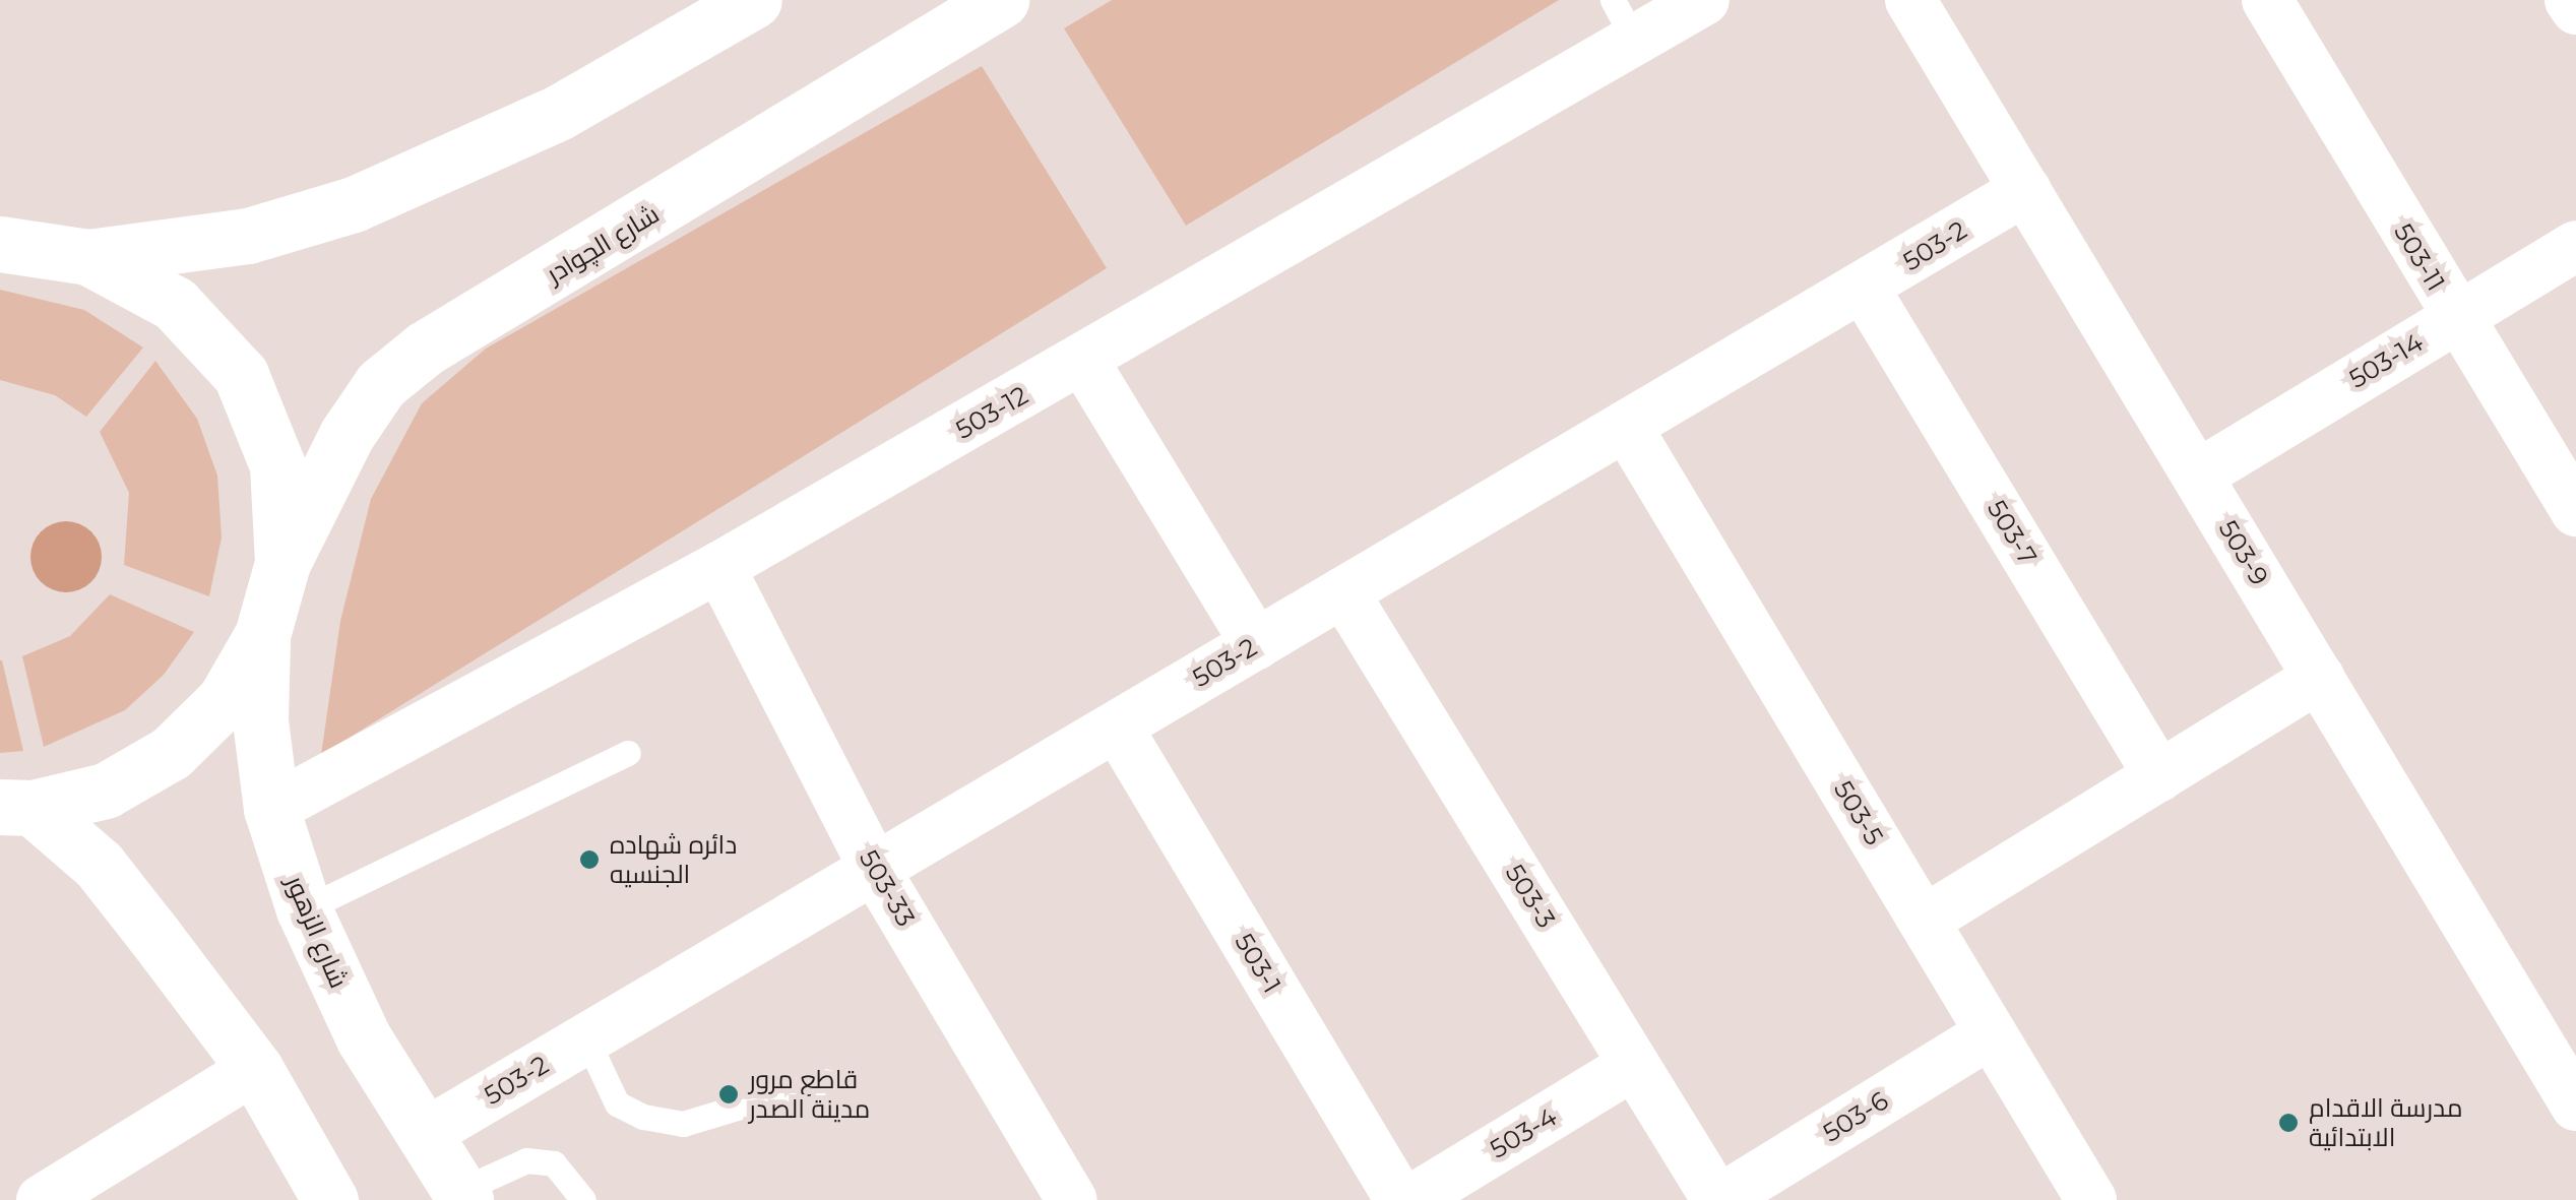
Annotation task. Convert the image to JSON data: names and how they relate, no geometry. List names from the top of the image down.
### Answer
{
  "streets": {
    "main road": ["شارع الچوادر", "شارع الزهور"],
    "street": [
      "503-2",
      "503-11",
      "503-14",
      "503-12",
      "503-7",
      "503-9",
      "503-5",
      "503-33",
      "503-3",
      "503-1",
      "503-6",
      "503-4"
    ]
  },
  "crossings": [
    ["503-2", "503-7"],
    ["503-2", "503-9"],
    ["503-2", "503-5"],
    ["503-2", "503-33"],
    ["503-2", "503-3"],
    ["503-2", "شارع الزهور"],
    ["503-2", "503-1"],
    ["503-11", "503-14"],
    ["503-14", "503-9"],
    ["503-12", "503-33"],
    ["503-12", "شارع الزهور"],
    ["503-5", "503-6"],
    ["503-3", "503-6"],
    ["503-3", "503-4"]
  ],
  "places": ["دائره شهاده الجنسيه", "قاطع مرور مدينة الصدر", "مدرسة الاقدام الابتدائية"]
}
